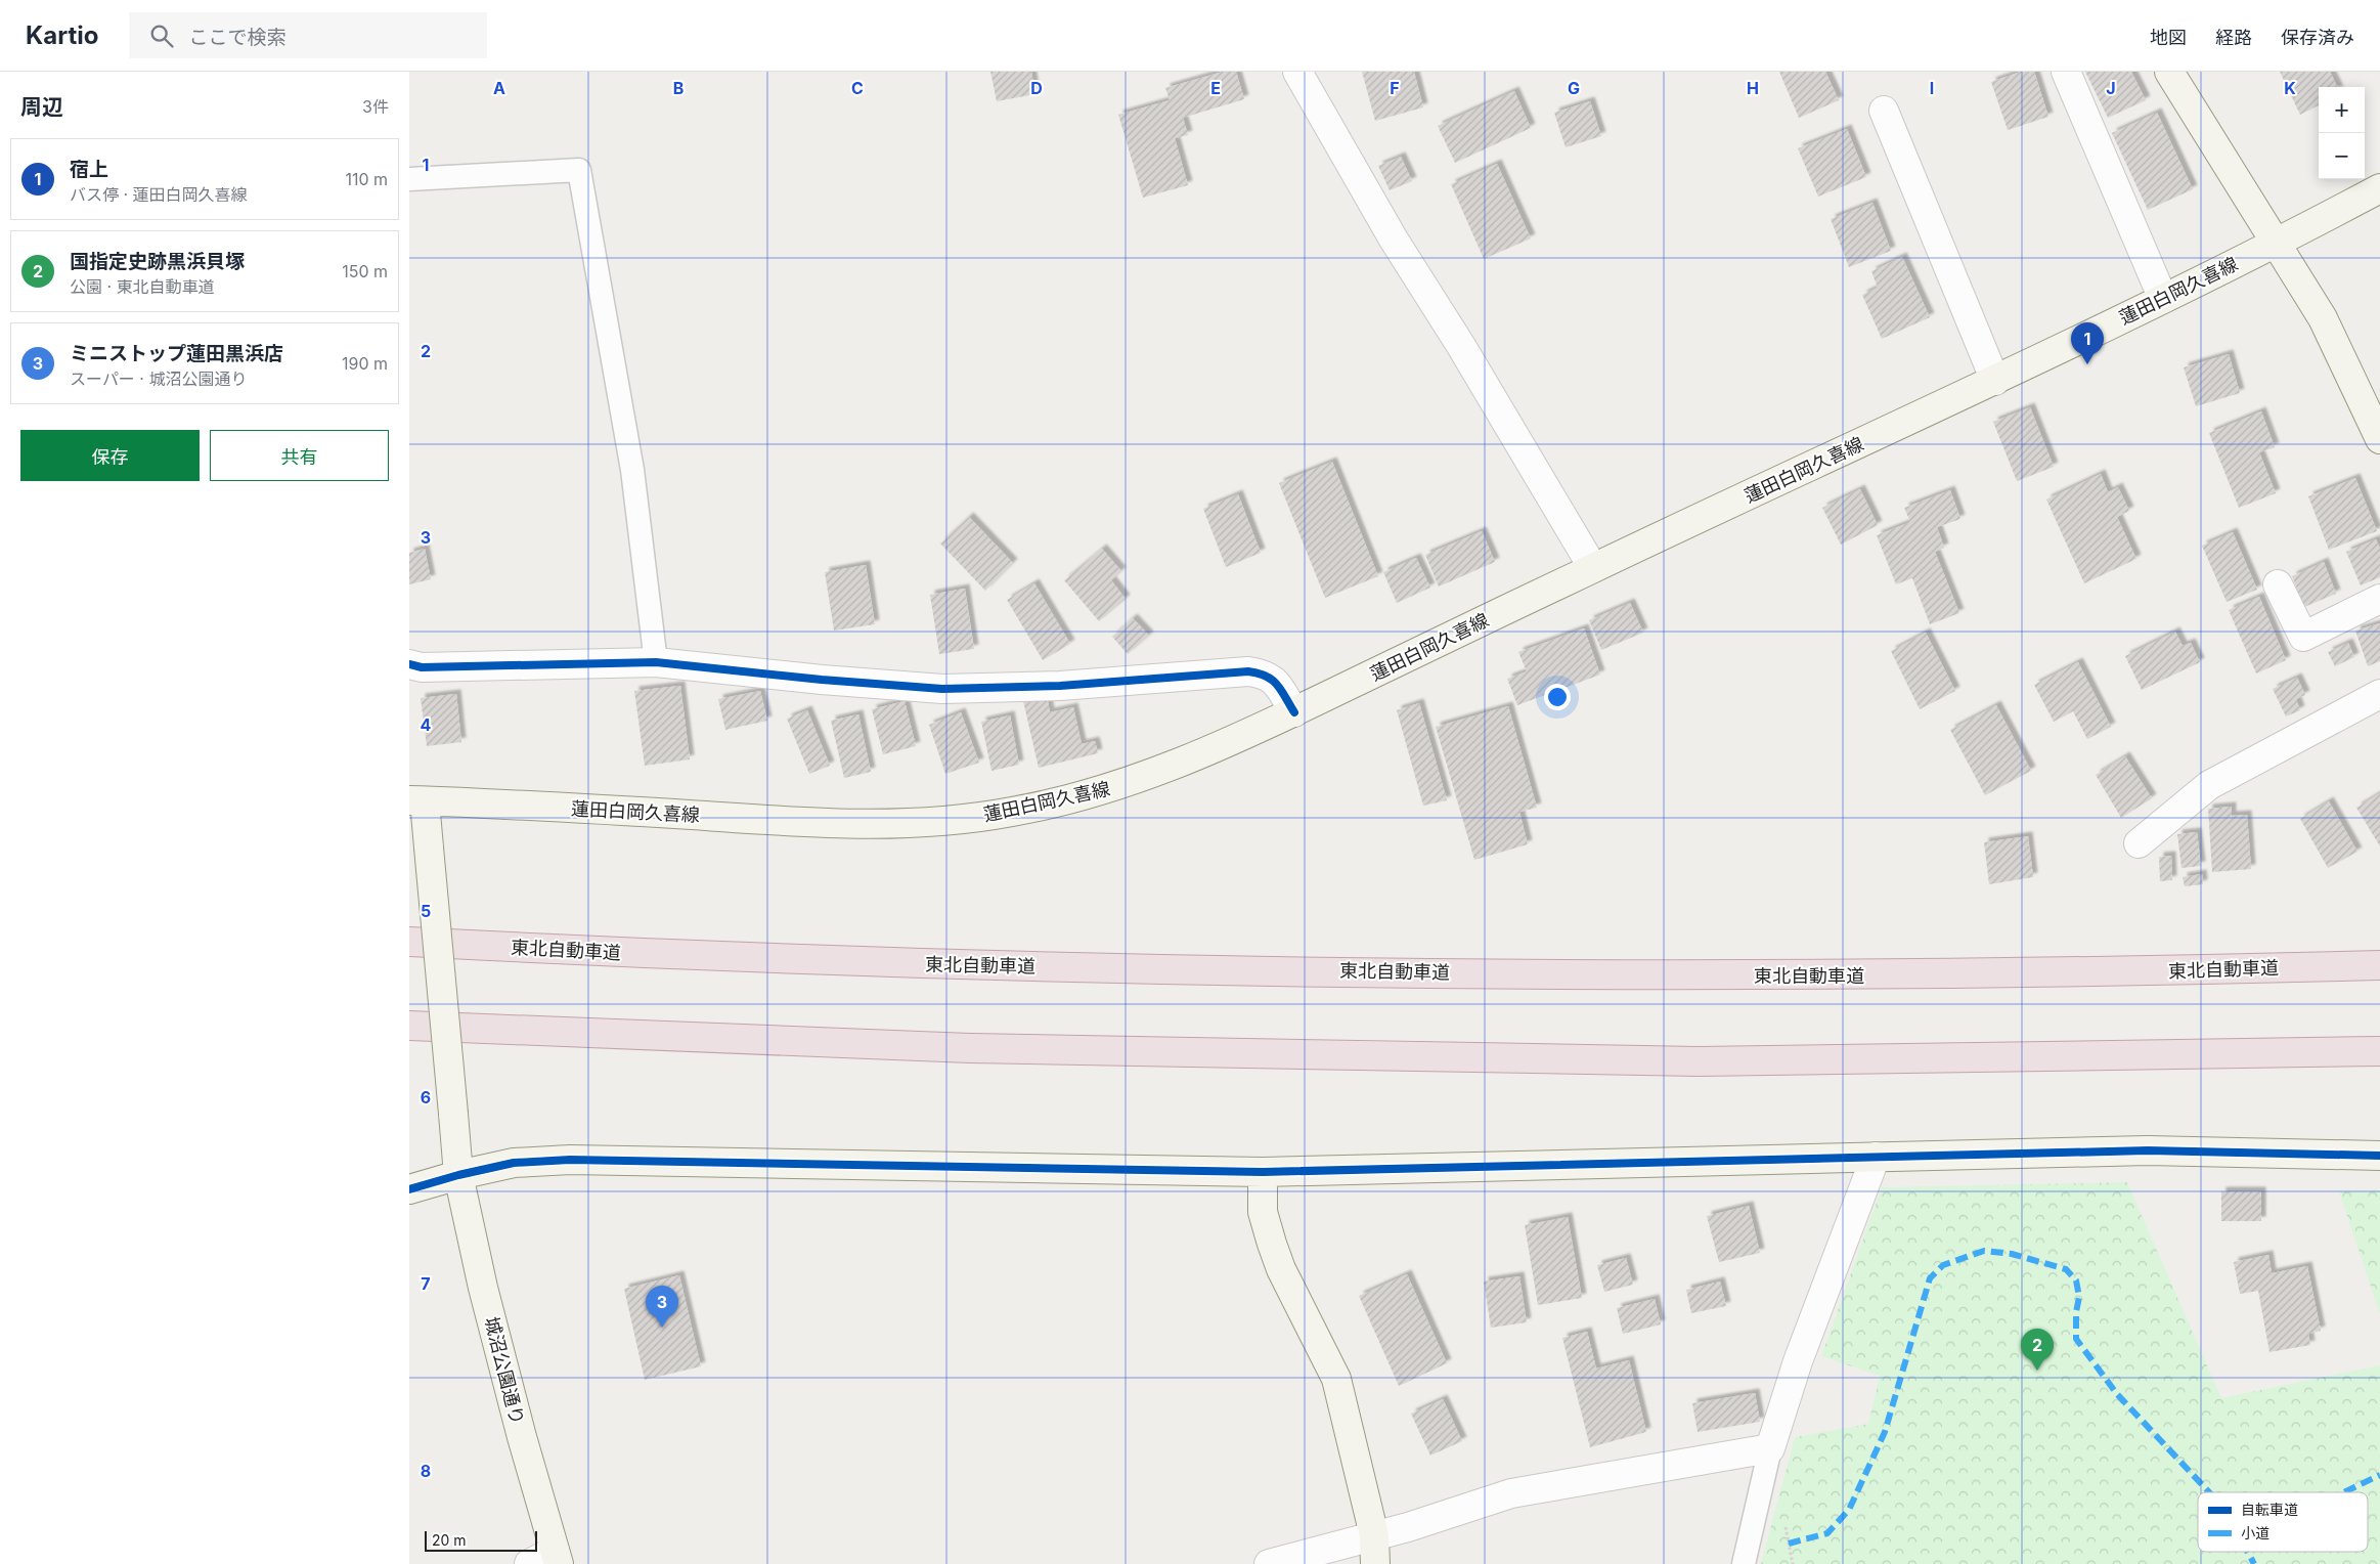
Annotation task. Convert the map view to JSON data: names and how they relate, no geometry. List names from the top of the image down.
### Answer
{
  "streets": {
    "highway": ["東北自動車道"],
    "street": ["蓮田白岡久喜線", "城沼公園通り"]
  },
  "crossings": [
    ["蓮田白岡久喜線", "城沼公園通り"]
  ],
  "legend": ["自転車道", "小道"],
  "scale_bar": "20 m",
  "page": {
    "header": "Kartio",
    "search": "ここで検索",
    "nav": ["地図", "経路", "保存済み"],
    "heading": ["周辺", "3件"],
    "map_buttons": ["+", "−"],
    "list": [
      {
        "mark": "1",
        "name": "宿上",
        "note": "バス停 · 蓮田白岡久喜線",
        "value": "110 m"
      },
      {
        "mark": "2",
        "name": "国指定史跡黒浜貝塚",
        "note": "公園 · 東北自動車道",
        "value": "150 m"
      },
      {
        "mark": "3",
        "name": "ミニストップ蓮田黒浜店",
        "note": "スーパー · 城沼公園通り",
        "value": "190 m"
      }
    ],
    "pins": ["1", "3", "2"],
    "buttons": ["保存", "共有"],
    "scale": "20 m"
  },
  "grid": {
    "columns": [
      "A",
      "B",
      "C",
      "D",
      "E",
      "F",
      "G",
      "H",
      "I",
      "J",
      "K"
    ],
    "rows": [
      "1",
      "2",
      "3",
      "4",
      "5",
      "6",
      "7",
      "8"
    ]
  }
}
